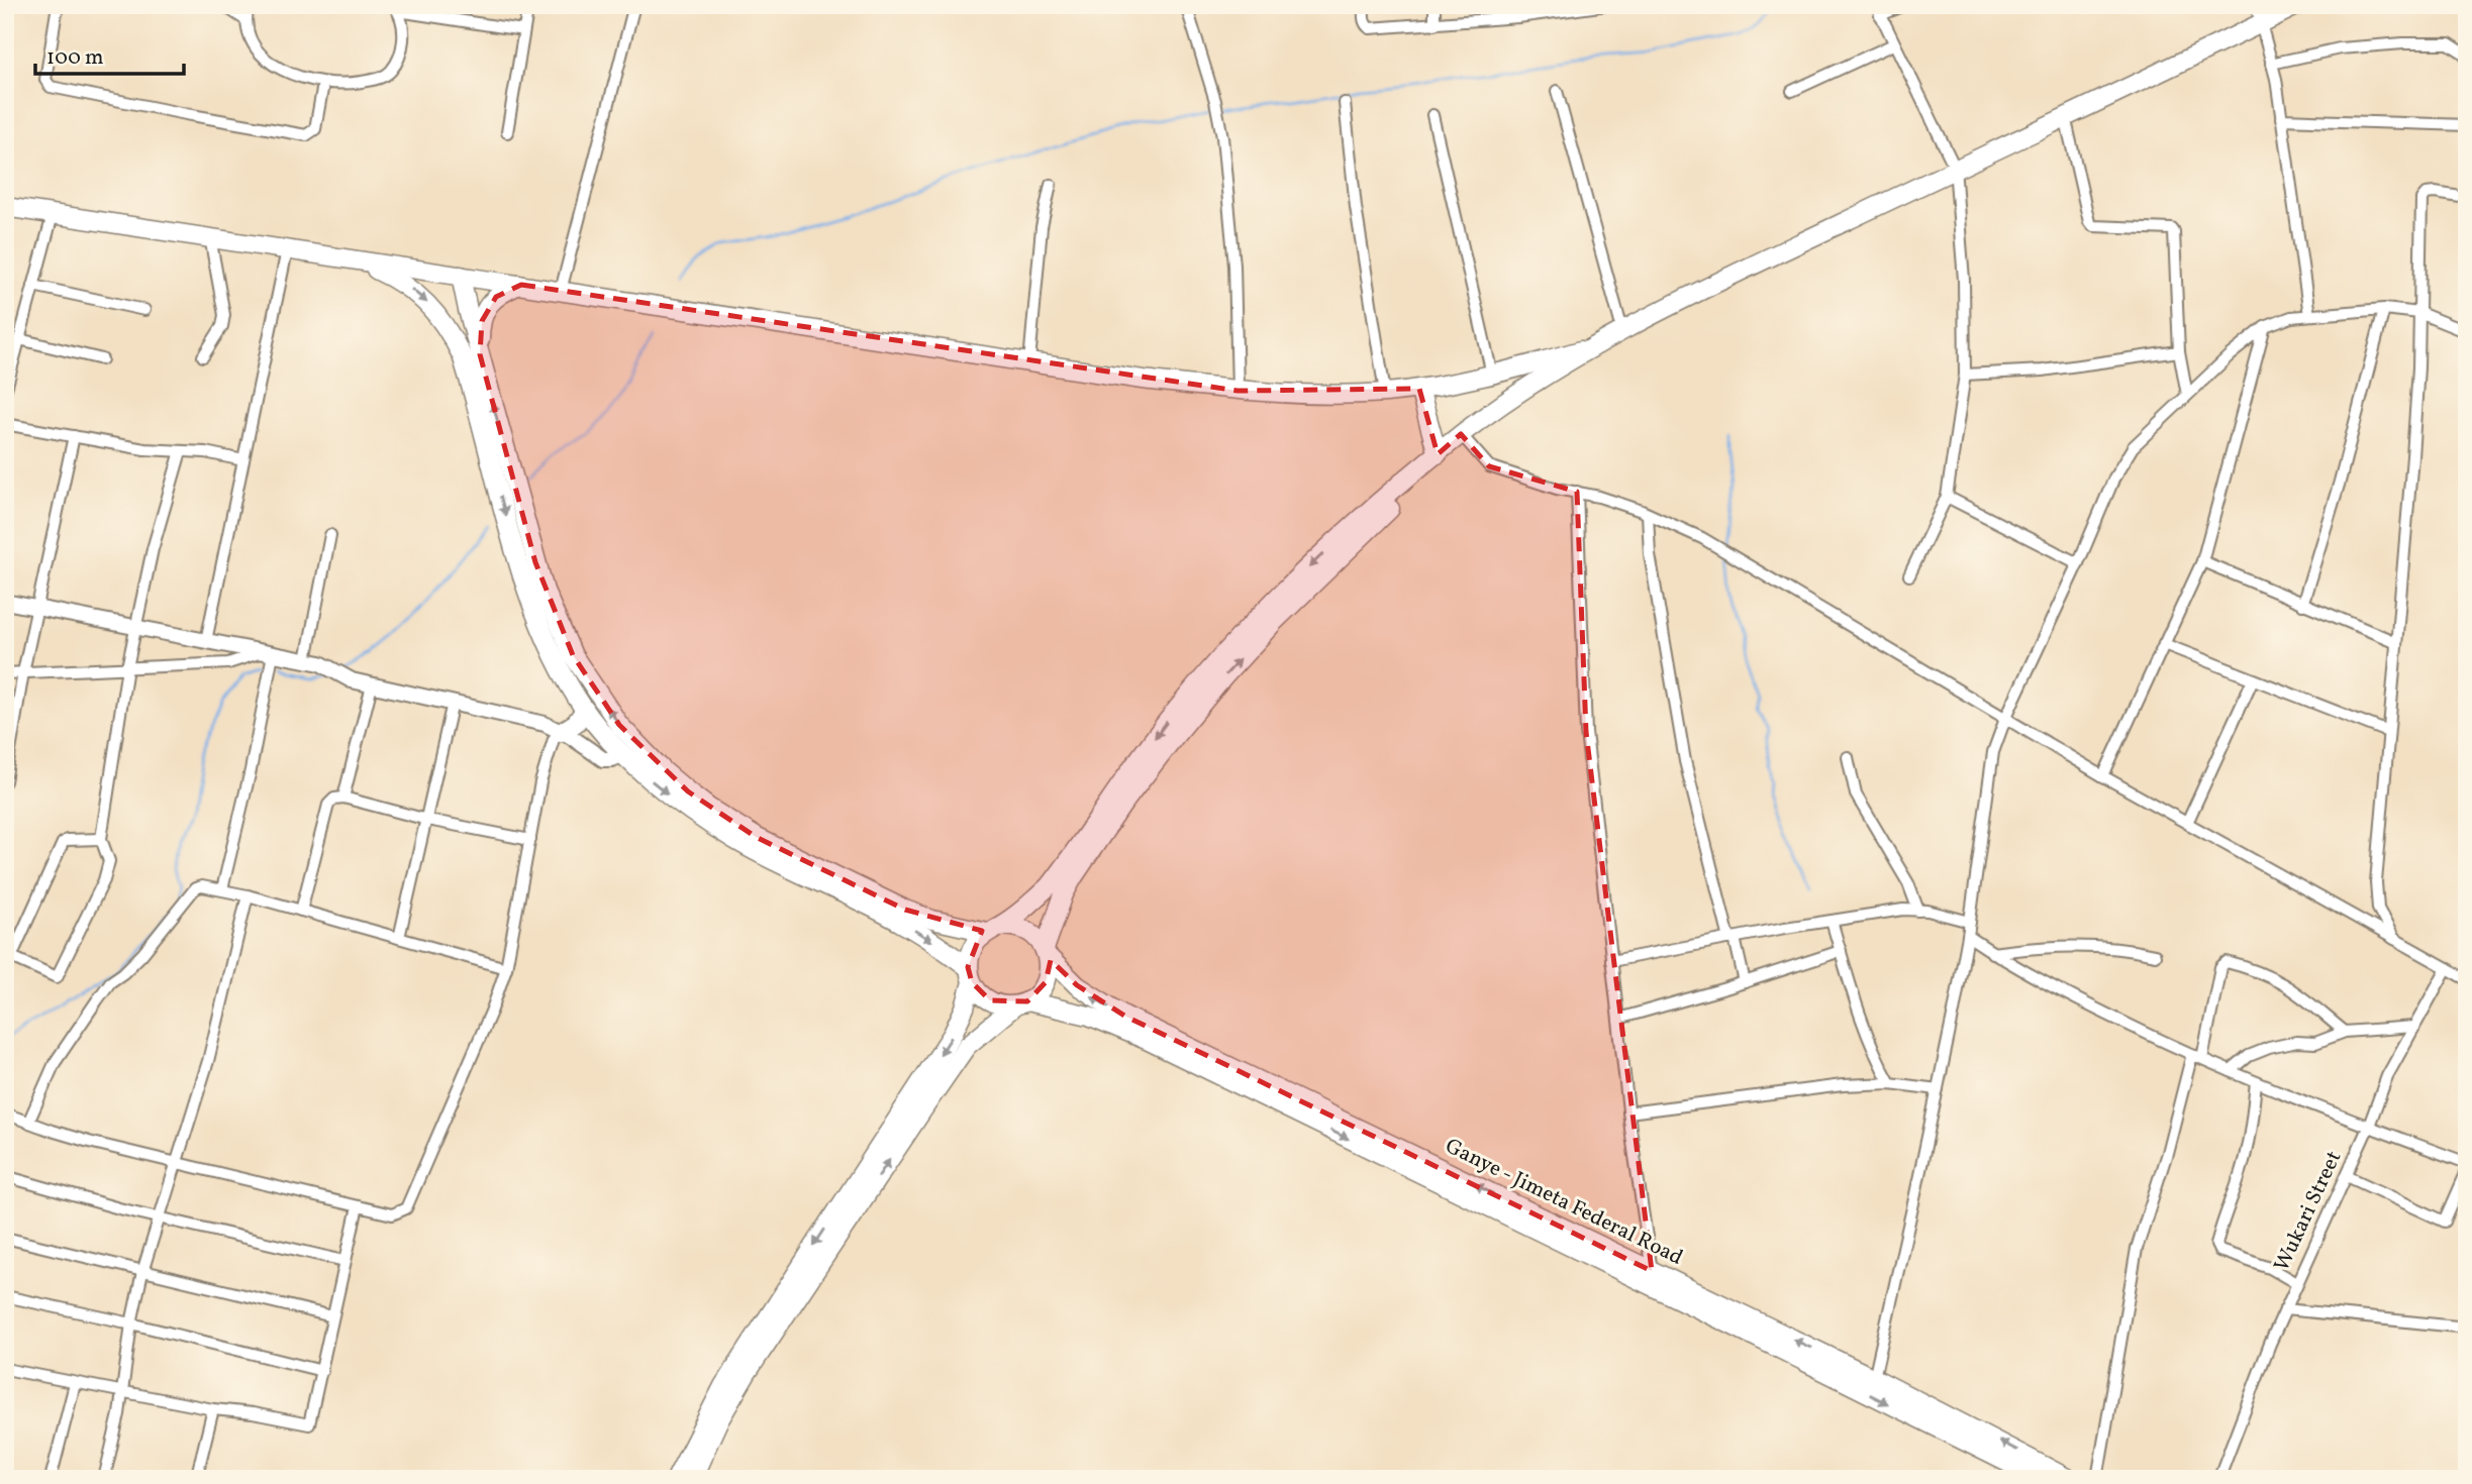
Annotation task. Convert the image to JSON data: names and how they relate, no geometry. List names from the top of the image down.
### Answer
{
  "streets": {
    "main road": ["Ganye - Jimeta Federal Road"],
    "street": ["Wukari Street"]
  },
  "scale_bar": "100 m"
}
